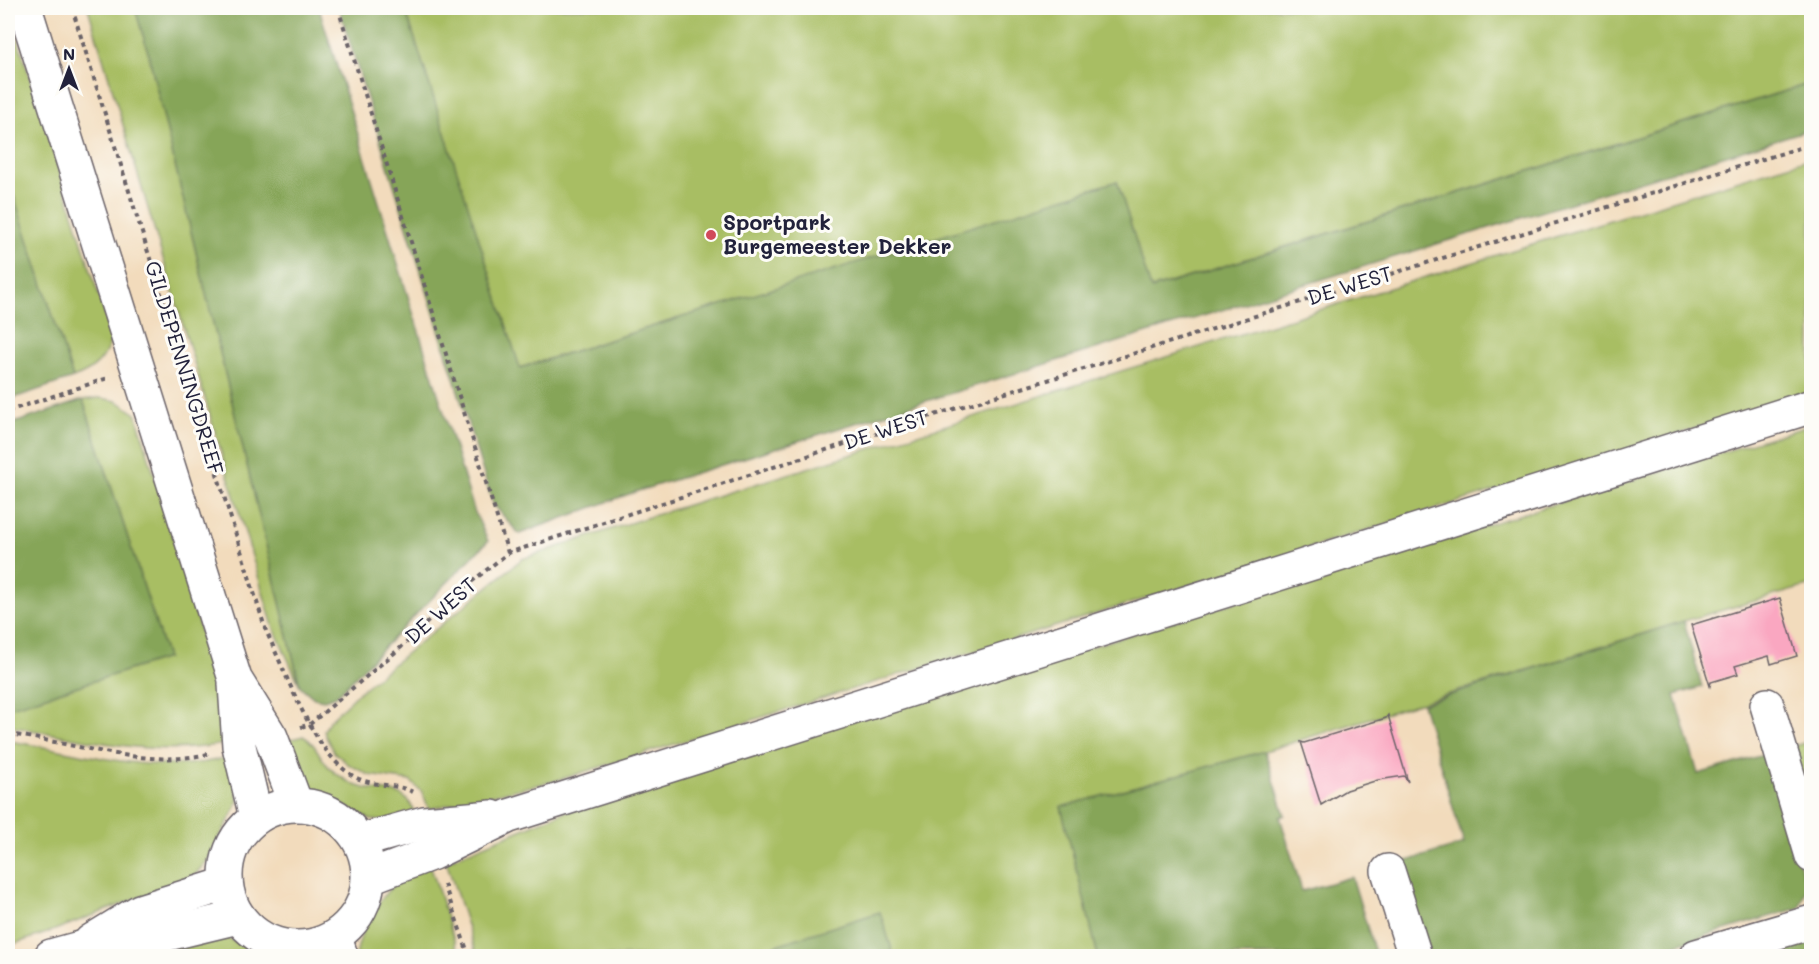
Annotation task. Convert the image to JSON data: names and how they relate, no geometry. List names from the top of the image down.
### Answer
{
  "streets": {
    "path": ["DE WEST", "GILDEPENNINGDREEF"]
  },
  "crossings": [
    ["DE WEST", "GILDEPENNINGDREEF"]
  ],
  "places": ["Sportpark Burgemeester Dekker"],
  "north": "top"
}
